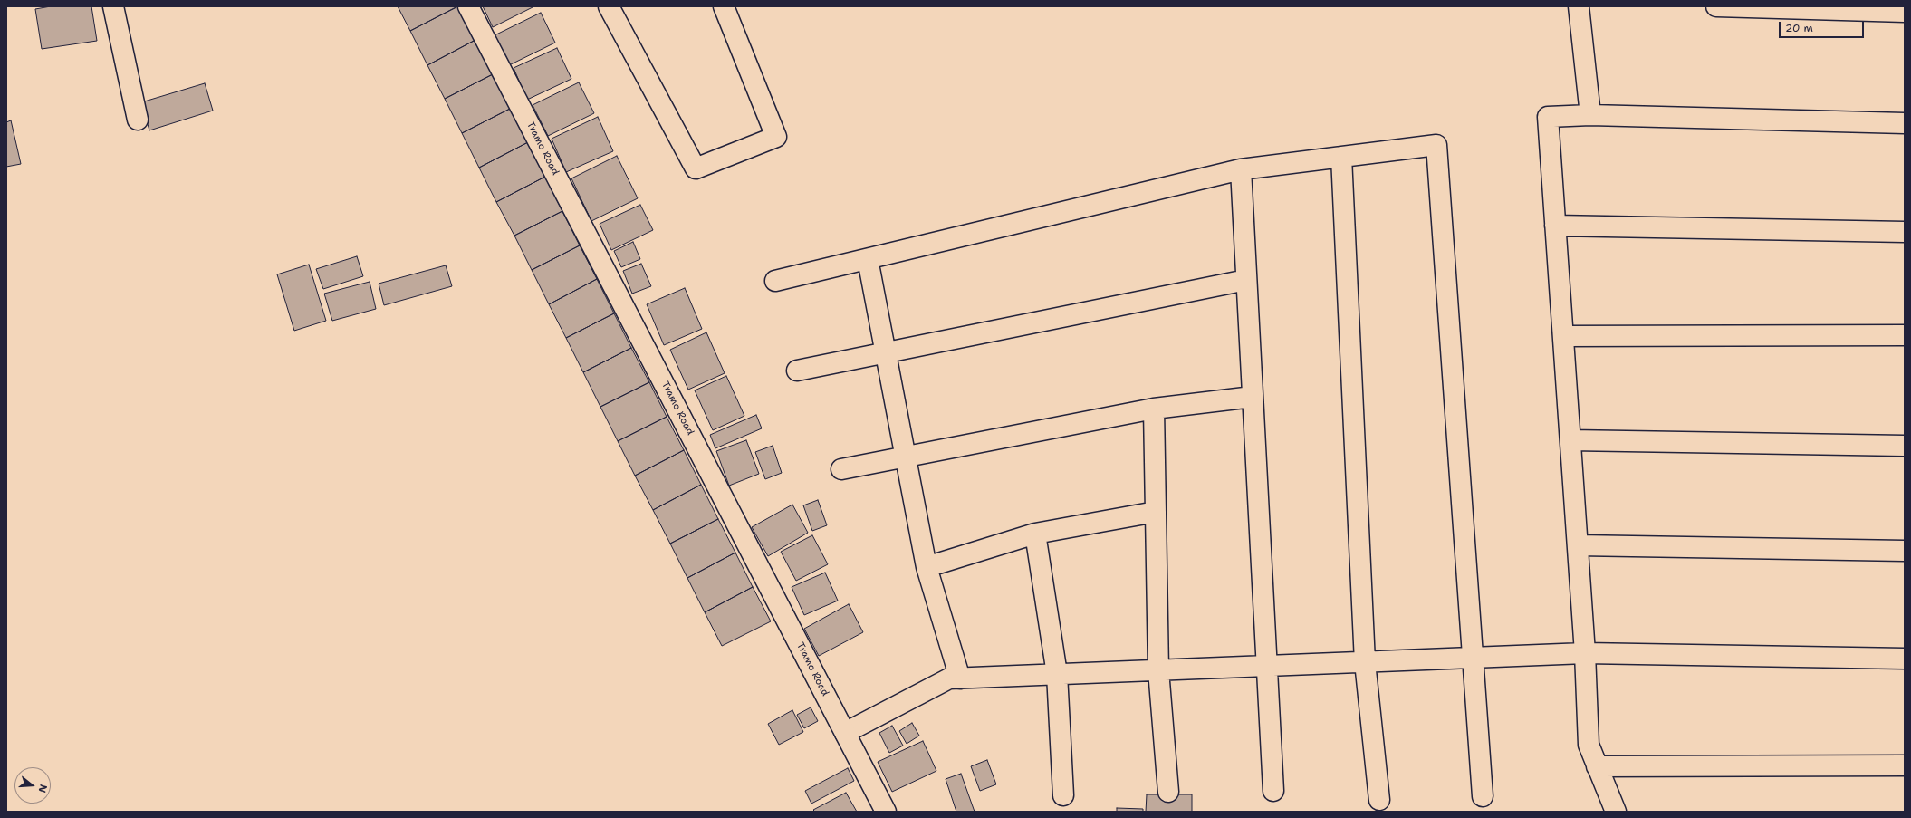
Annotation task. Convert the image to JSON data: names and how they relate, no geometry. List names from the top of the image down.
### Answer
{
  "streets": {
    "street": ["Tramo Road"]
  },
  "scale_bar": "20 m",
  "north": "right"
}
